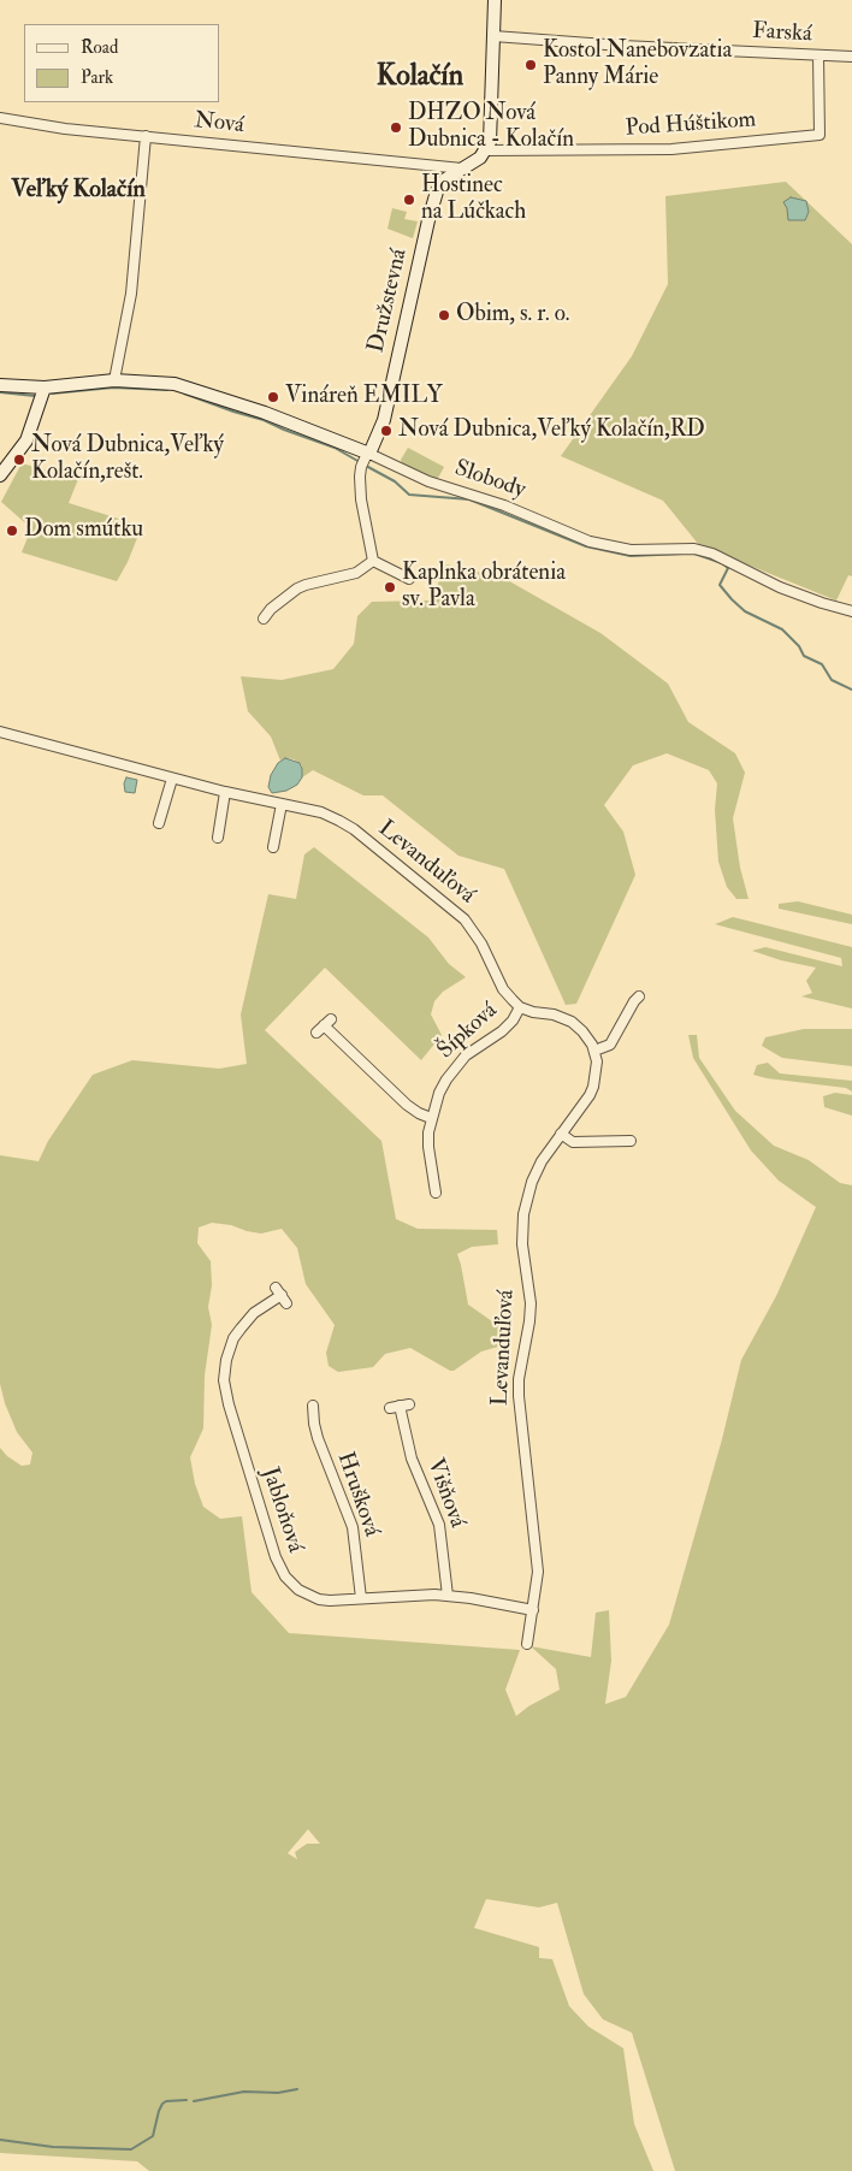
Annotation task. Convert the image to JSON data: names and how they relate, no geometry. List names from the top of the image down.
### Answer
{
  "streets": {
    "street": [
      "Farská",
      "Nová",
      "Pod Húštikom",
      "Družstevná",
      "Slobody",
      "Levanduľová",
      "Šípková",
      "Višňová",
      "Hrušková",
      "Jabloňová"
    ]
  },
  "crossings": [
    ["Farská", "Pod Húštikom"],
    ["Družstevná", "Slobody"],
    ["Levanduľová", "Šípková"],
    ["Levanduľová", "Jabloňová"],
    ["Višňová", "Jabloňová"],
    ["Hrušková", "Jabloňová"]
  ],
  "districts": ["Kolačín", "Veľký Kolačín"],
  "places": [
    "Kostol Nanebovzatia Panny Márie",
    "DHZO Nová Dubnica - Kolačín",
    "Hostinec na Lúčkach",
    "Obim, s. r. o.",
    "Vináreň EMILY",
    "Nová Dubnica,Veľký Kolačín,RD",
    "Nová Dubnica,Veľký Kolačín,rešt.",
    "Dom smútku",
    "Kaplnka obrátenia sv. Pavla"
  ],
  "legend": ["Road", "Park"]
}
